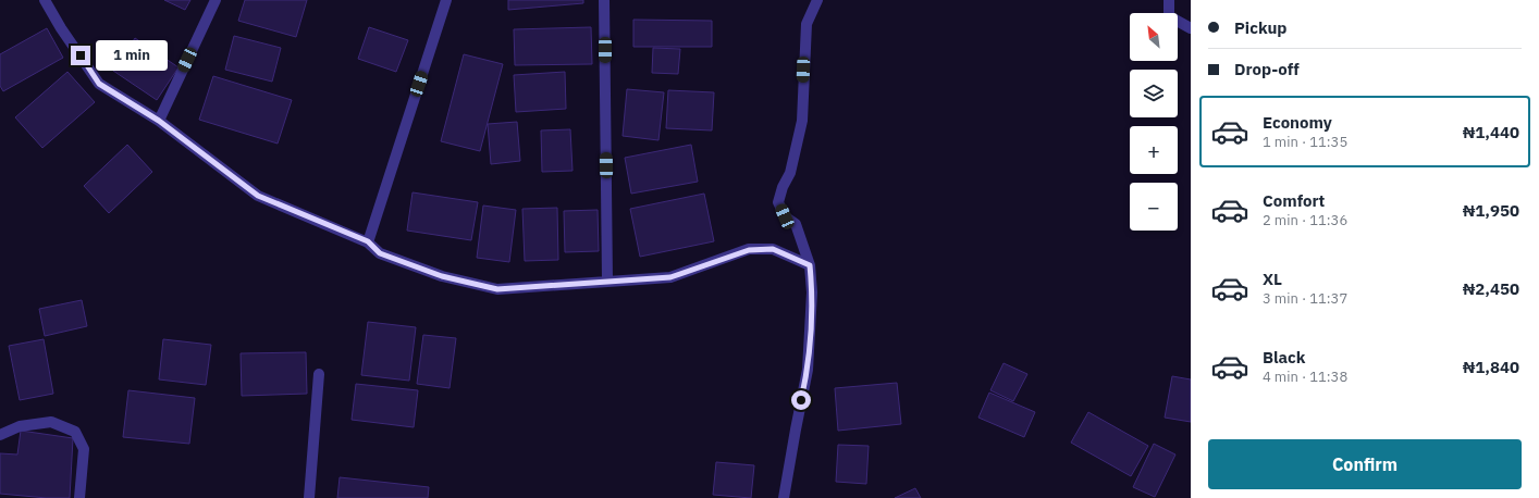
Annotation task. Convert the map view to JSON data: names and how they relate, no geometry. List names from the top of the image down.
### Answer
{
  "north": "top left",
  "page": {
    "banner": ["Pickup", "Drop-off"],
    "map_buttons": ["+", "−"],
    "bubble": "1 min",
    "list": [
      {
        "name": "Economy",
        "note": "1 min · 11:35",
        "value": "₦1,440"
      },
      {
        "name": "Comfort",
        "note": "2 min · 11:36",
        "value": "₦1,950"
      },
      {
        "name": "XL",
        "note": "3 min · 11:37",
        "value": "₦2,450"
      },
      {
        "name": "Black",
        "note": "4 min · 11:38",
        "value": "₦1,840"
      }
    ],
    "buttons": "Confirm"
  }
}
